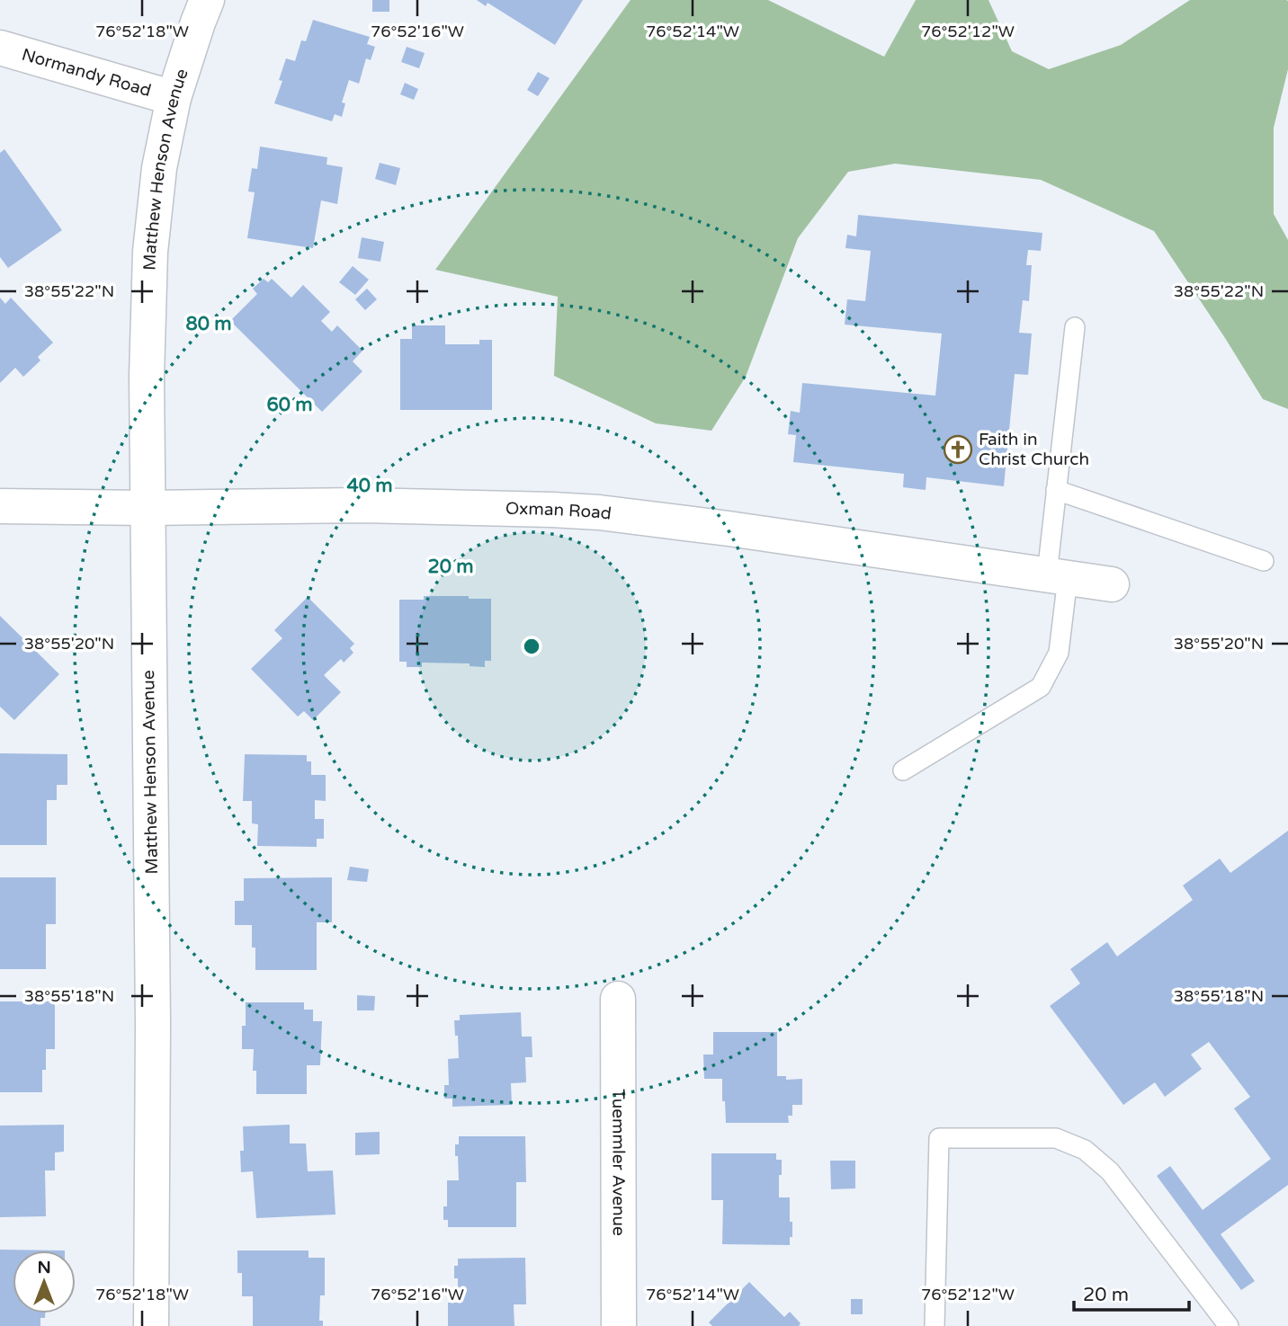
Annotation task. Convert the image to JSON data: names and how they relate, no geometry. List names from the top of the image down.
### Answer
{
  "streets": {
    "street": [
      "Normandy Road",
      "Matthew Henson Avenue",
      "Oxman Road",
      "Tuemmler Avenue"
    ]
  },
  "crossings": [
    ["Normandy Road", "Matthew Henson Avenue"],
    ["Matthew Henson Avenue", "Oxman Road"]
  ],
  "places": {
    "church": ["Faith in Christ Church"]
  },
  "scale_bar": "20 m",
  "north": "top",
  "coordinates": [
    "76°52'18\"W",
    "76°52'16\"W",
    "76°52'14\"W",
    "76°52'12\"W",
    "38°55'22\"N",
    "38°55'20\"N",
    "38°55'18\"N"
  ],
  "rings": [
    "80 m",
    "60 m",
    "40 m",
    "20 m"
  ]
}
